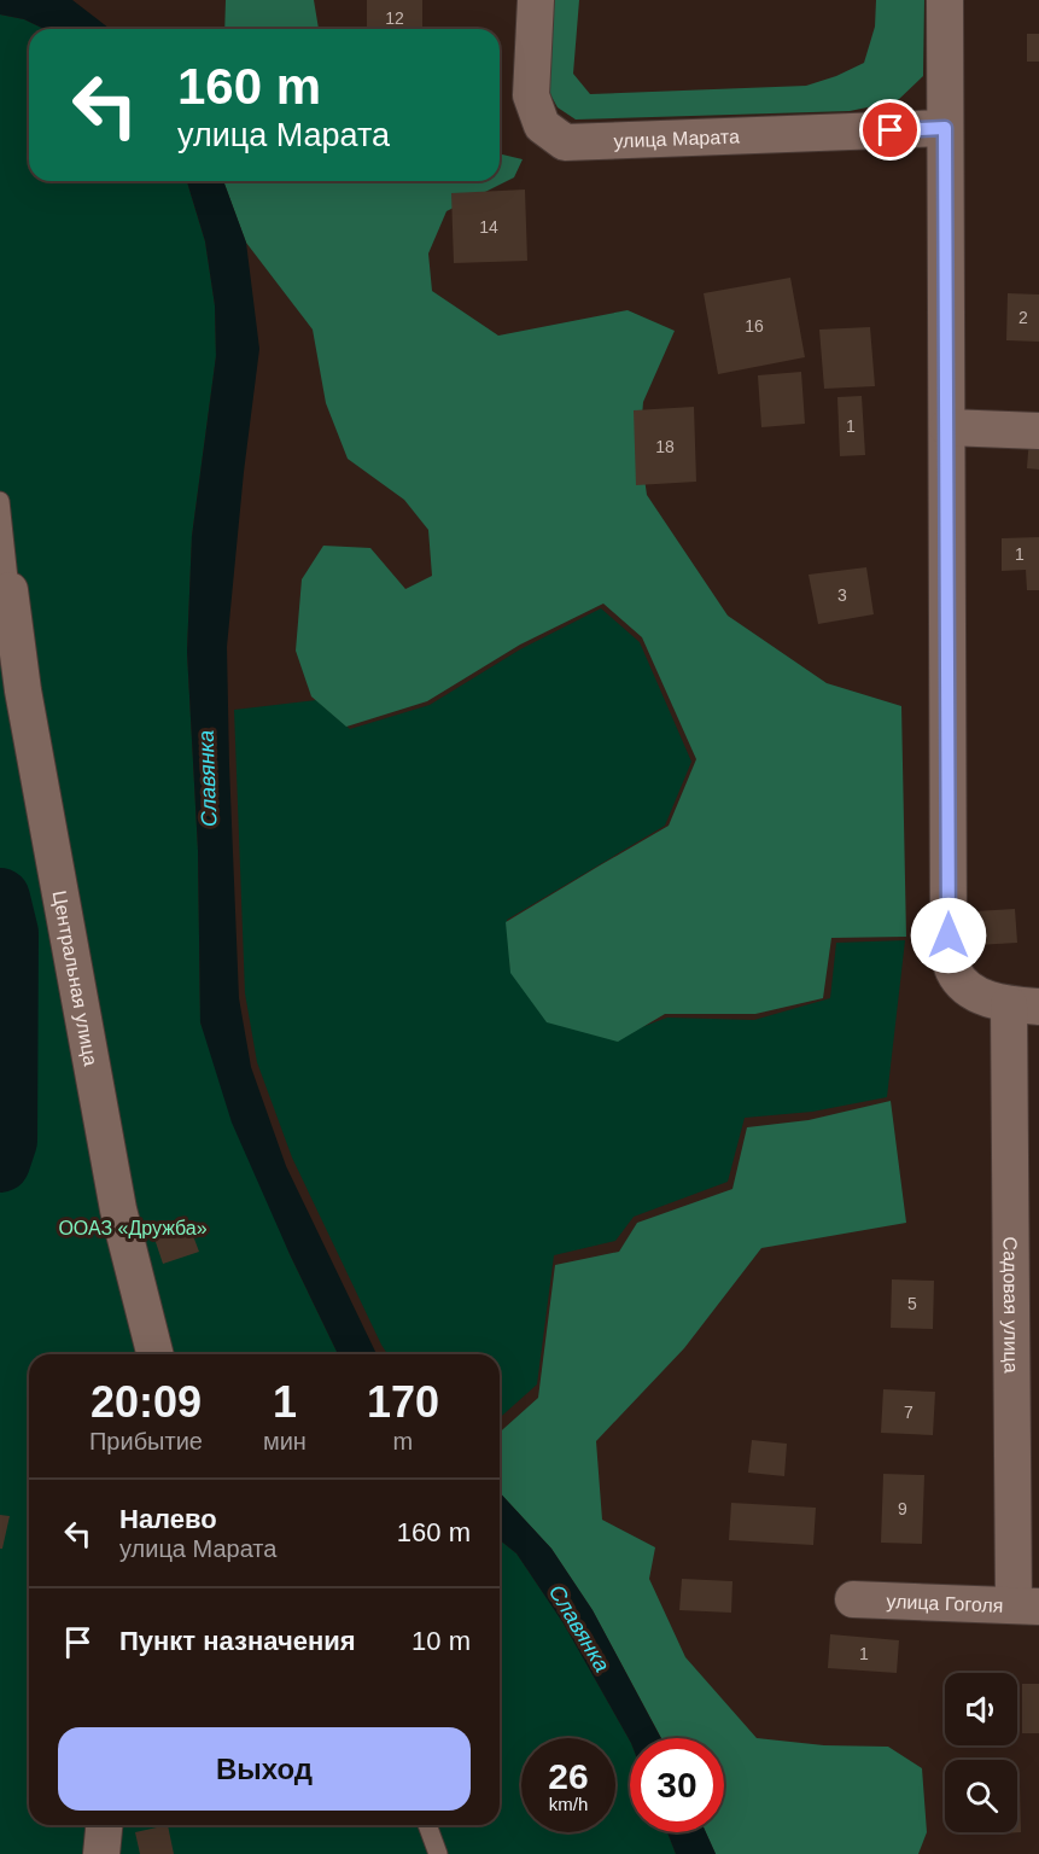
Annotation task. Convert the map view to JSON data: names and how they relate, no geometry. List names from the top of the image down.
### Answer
{
  "streets": {
    "street": [
      "улица Марата",
      "Центральная улица",
      "Садовая улица",
      "улица Гоголя"
    ]
  },
  "crossings": [
    ["Садовая улица", "улица Гоголя"]
  ],
  "water": ["Славянка"],
  "parks": ["ООАЗ «Дружба»"],
  "house_numbers": [
    "12",
    "14",
    "2",
    "16",
    "1",
    "18",
    "1",
    "3",
    "5",
    "7",
    "9",
    "1"
  ],
  "page": {
    "turn": ["160 m", "улица Марата"],
    "eta": [
      "20:09",
      "Прибытие",
      "1",
      "мин",
      "170",
      "m"
    ],
    "list": [
      {
        "name": "Налево",
        "note": "улица Марата",
        "value": "160 m"
      },
      {
        "name": "Пункт назначения",
        "value": "10 m"
      }
    ],
    "buttons": "Выход",
    "speed": "26 km/h",
    "limit": "30"
  }
}
